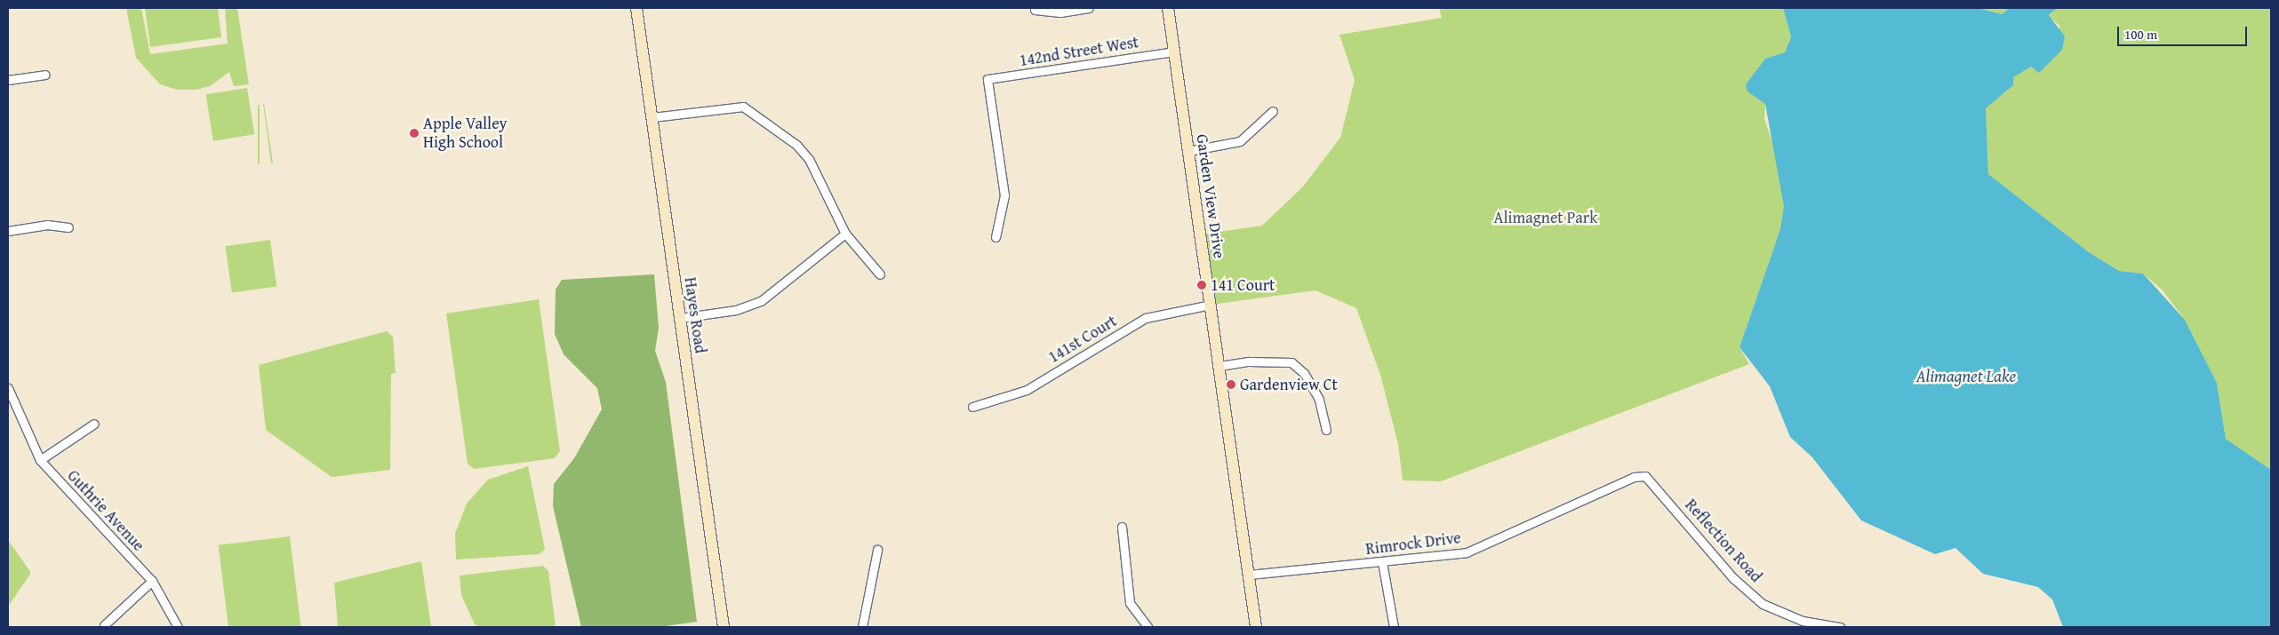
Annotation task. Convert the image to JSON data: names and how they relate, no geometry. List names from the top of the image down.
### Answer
{
  "streets": {
    "street": [
      "142nd Street West",
      "Garden View Drive",
      "Hayes Road",
      "141st Court",
      "Guthrie Avenue",
      "Reflection Road",
      "Rimrock Drive"
    ]
  },
  "crossings": [
    ["142nd Street West", "Garden View Drive"],
    ["Garden View Drive", "141st Court"],
    ["Garden View Drive", "Rimrock Drive"],
    ["Reflection Road", "Rimrock Drive"]
  ],
  "water": ["Alimagnet Lake"],
  "parks": ["Alimagnet Park"],
  "places": ["Apple Valley High School", "141 Court", "Gardenview Ct"],
  "scale_bar": "100 m"
}
